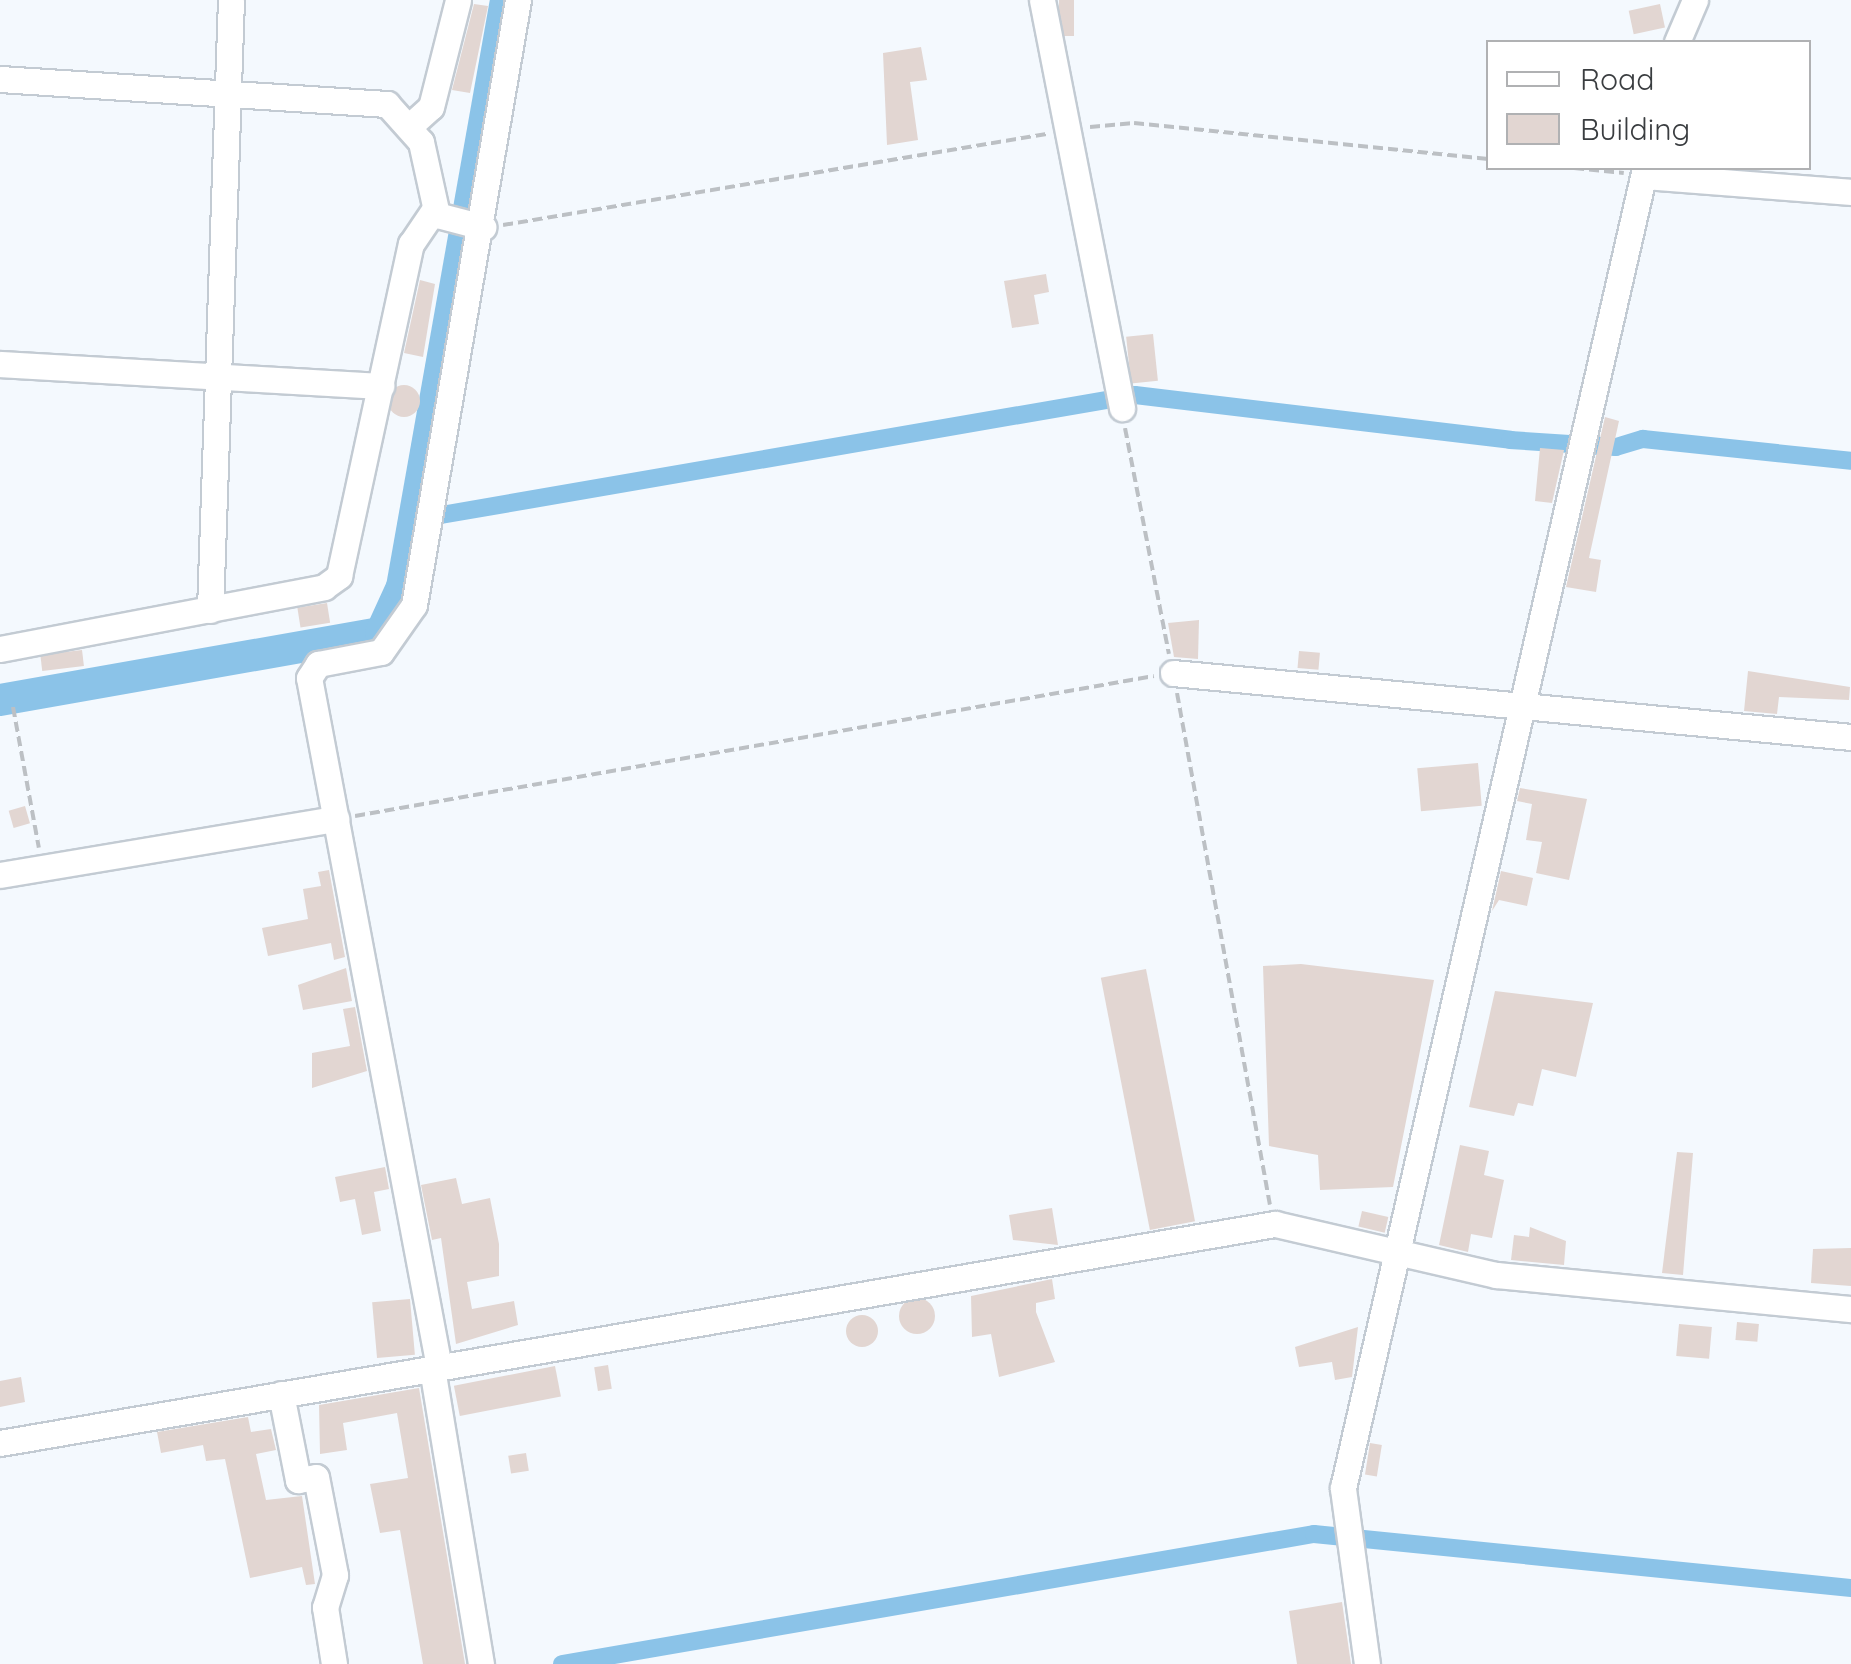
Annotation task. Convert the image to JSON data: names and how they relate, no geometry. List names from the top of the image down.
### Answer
{
  "legend": ["Road", "Building"]
}
